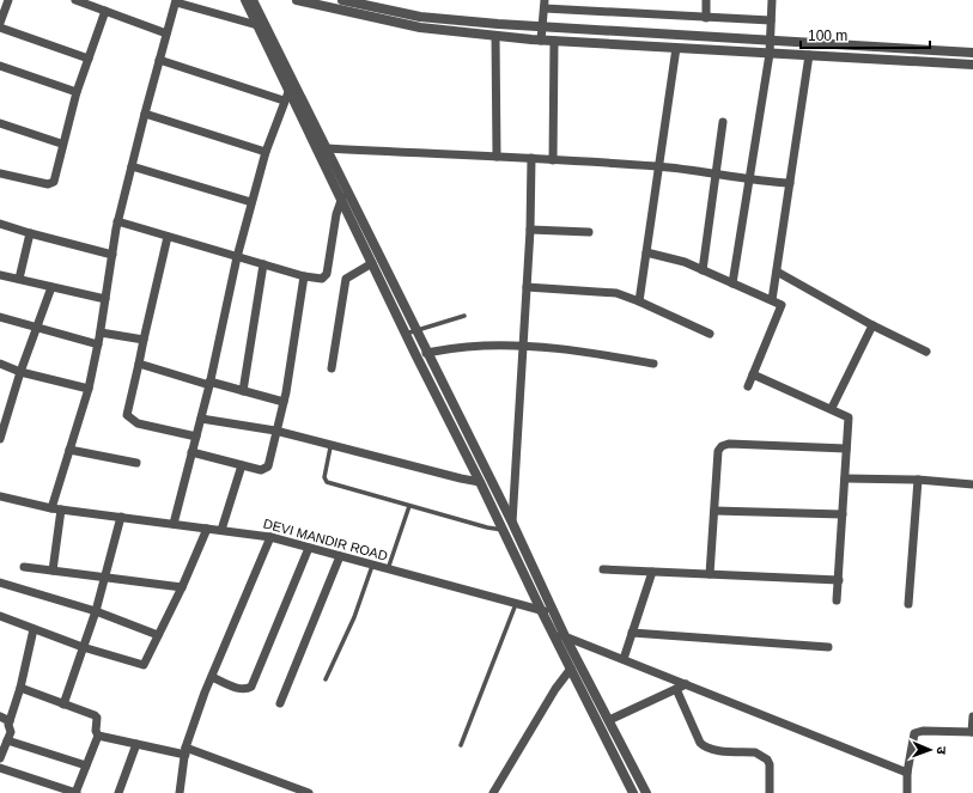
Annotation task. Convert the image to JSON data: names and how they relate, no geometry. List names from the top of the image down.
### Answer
{
  "streets": {
    "street": ["DEVI MANDIR ROAD"]
  },
  "scale_bar": "100 m",
  "north": "right"
}
